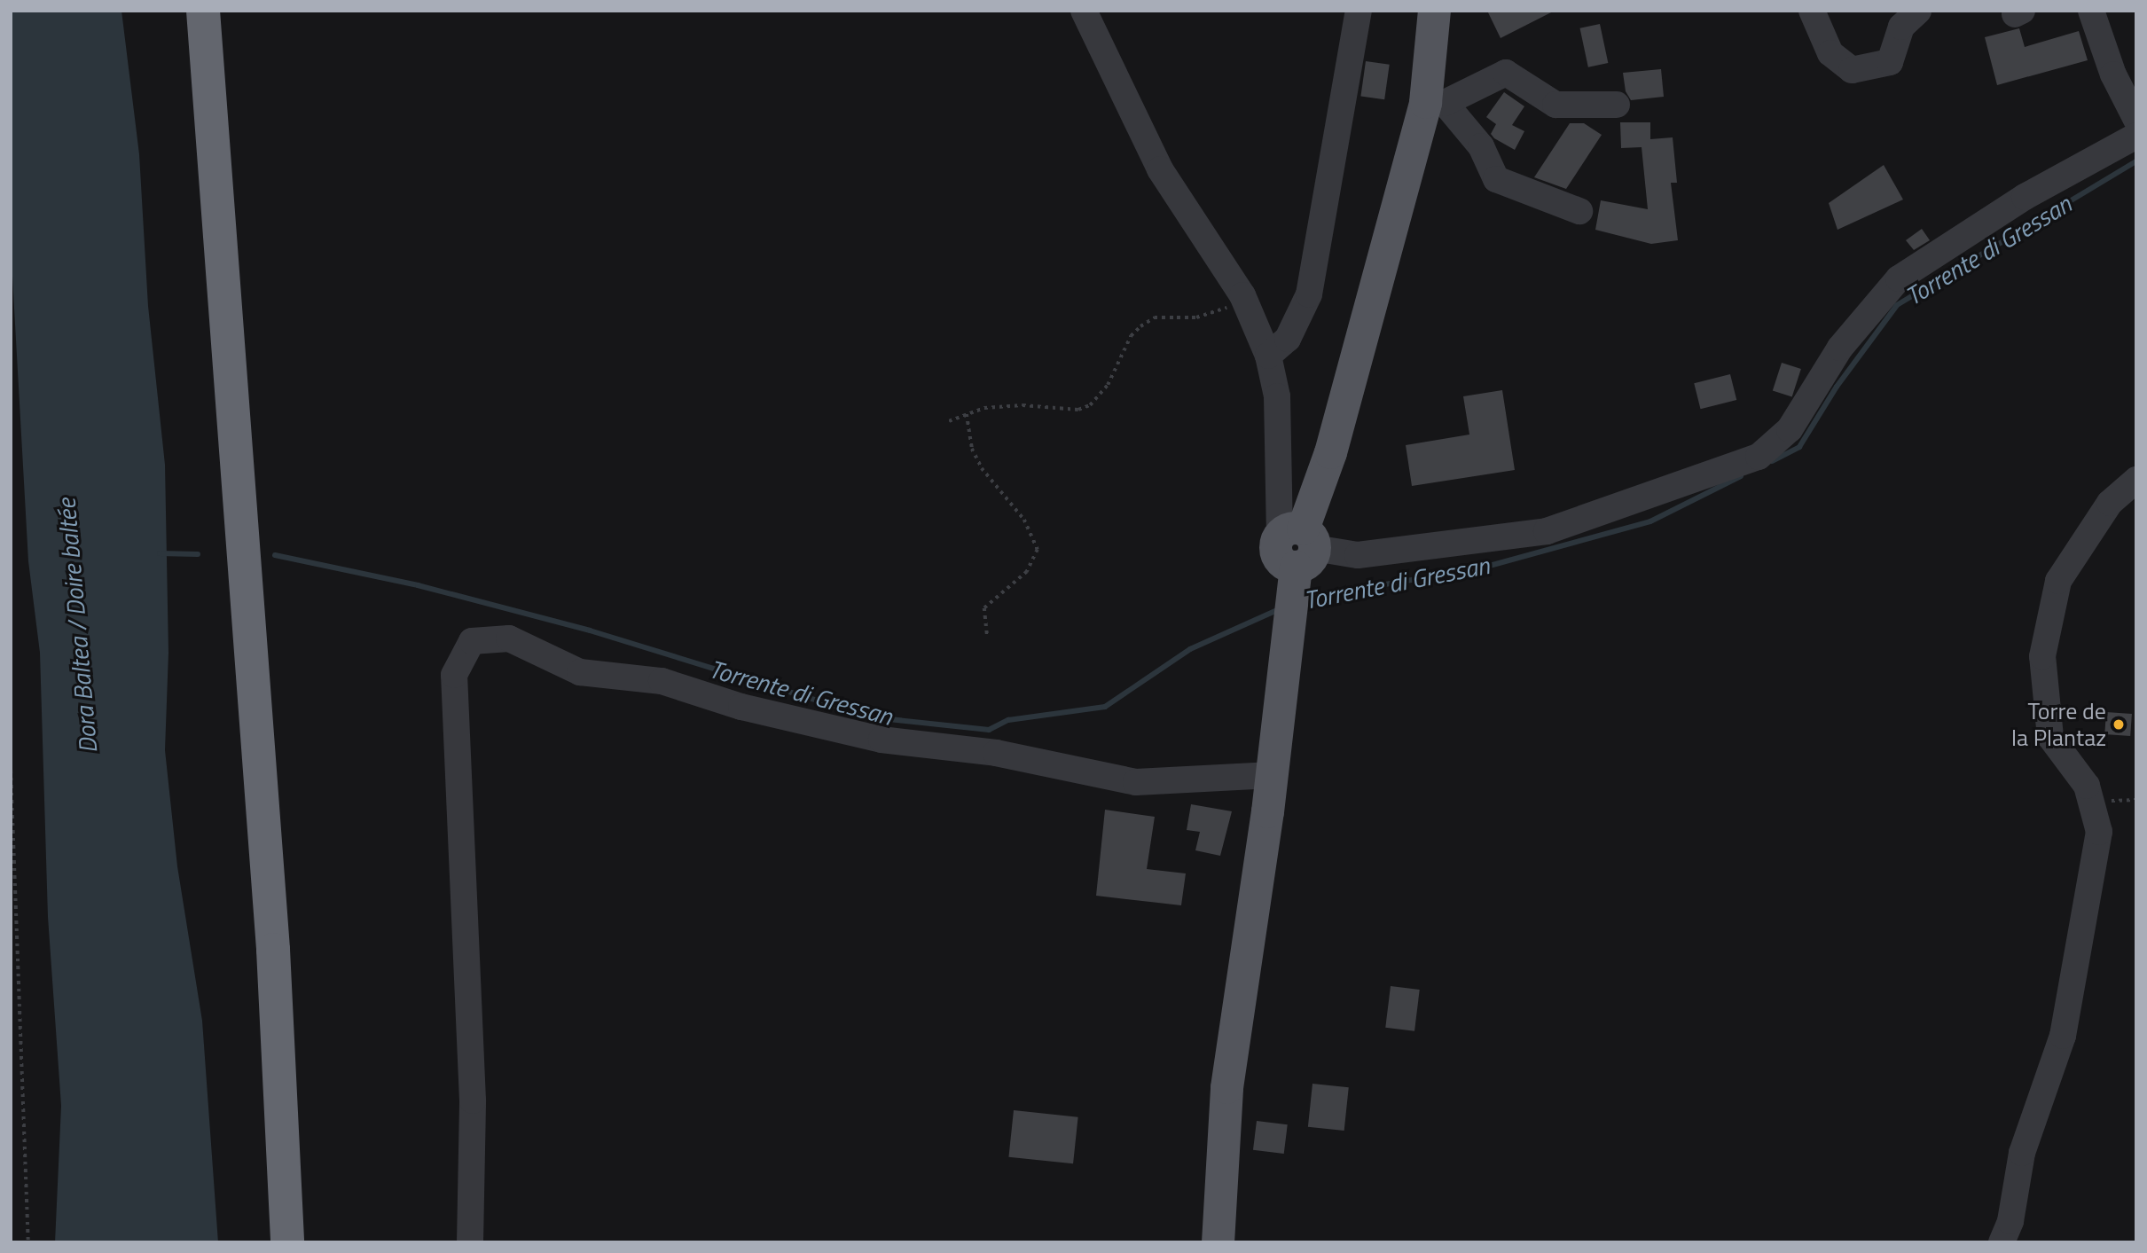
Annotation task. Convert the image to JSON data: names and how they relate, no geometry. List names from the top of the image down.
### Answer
{
  "water": ["Torrente di Gressan", "Dora Baltea / Doire baltée"],
  "places": ["Torre de la Plantaz"]
}
